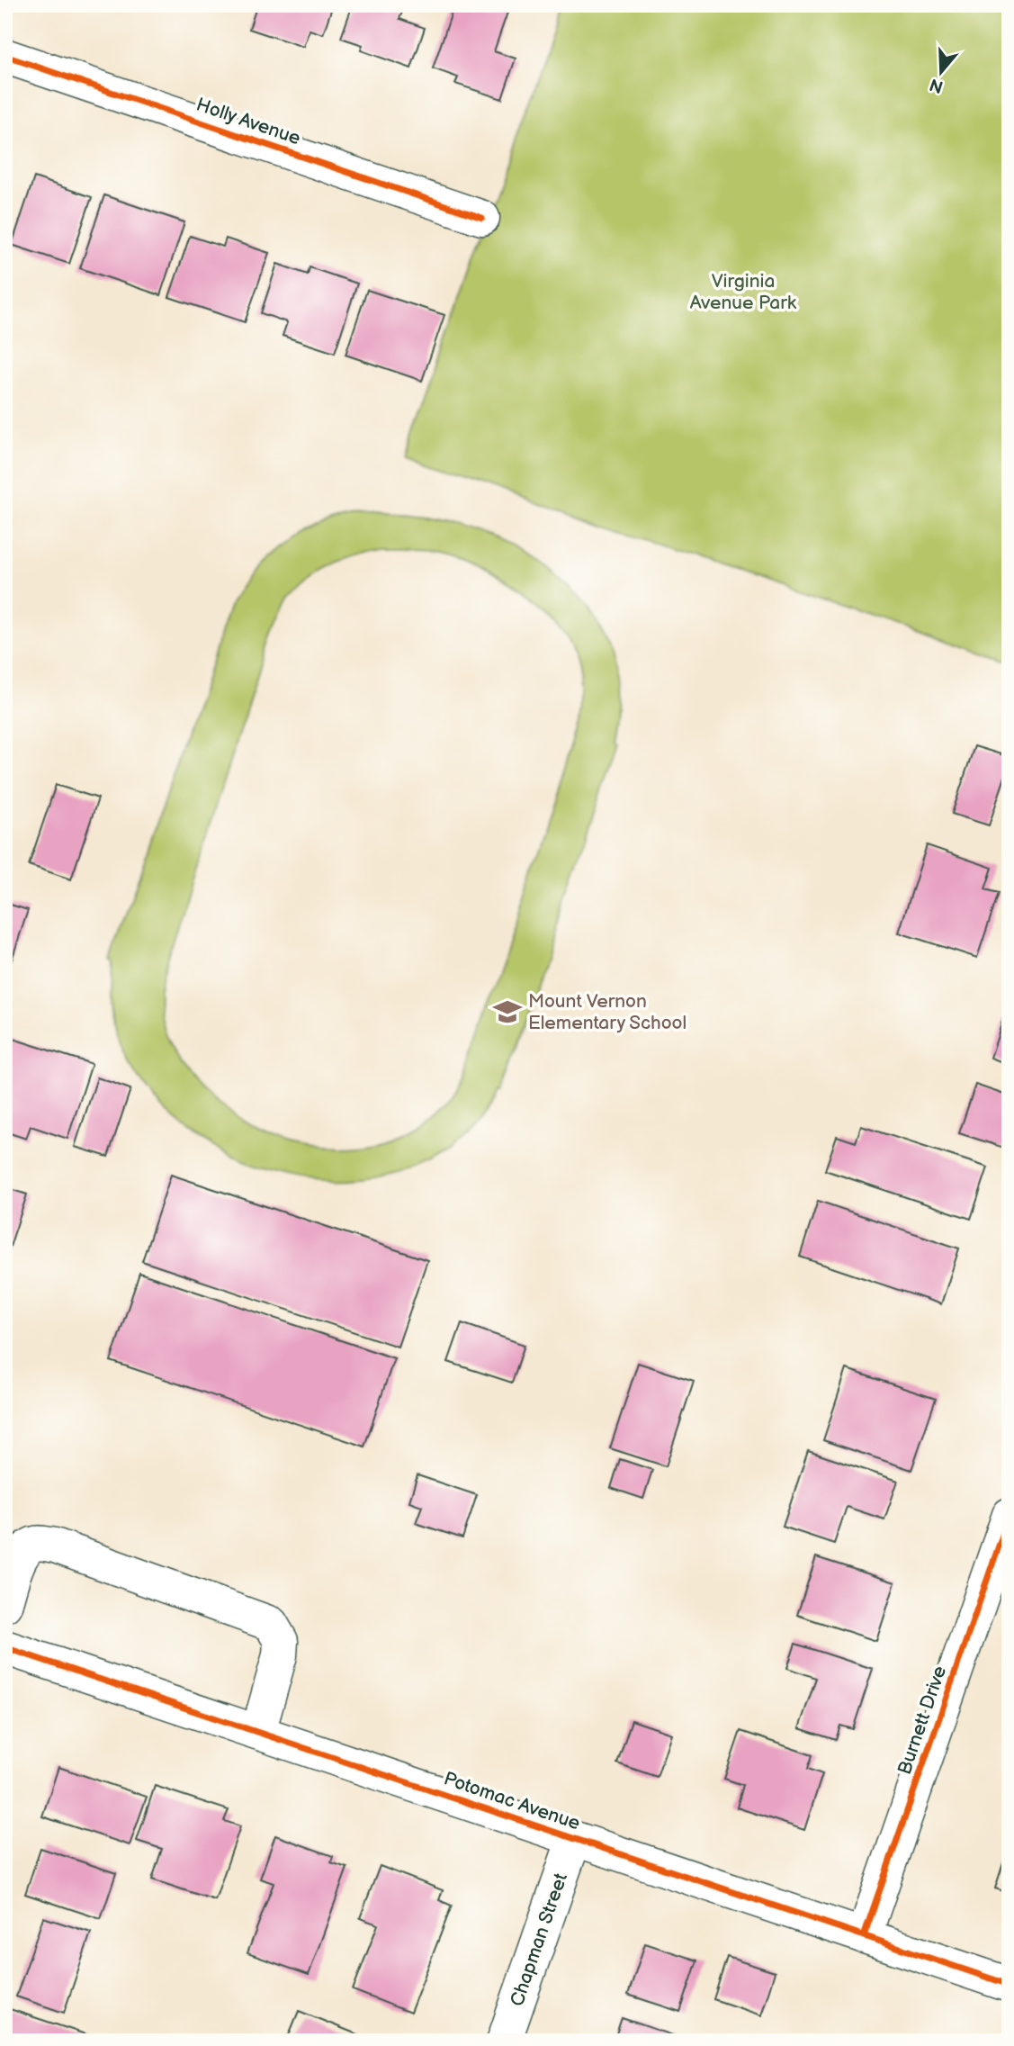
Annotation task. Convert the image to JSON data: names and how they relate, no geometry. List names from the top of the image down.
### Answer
{
  "streets": {
    "street": [
      "Holly Avenue",
      "Burnett Drive",
      "Potomac Avenue",
      "Chapman Street"
    ]
  },
  "crossings": [
    ["Burnett Drive", "Potomac Avenue"],
    ["Potomac Avenue", "Chapman Street"]
  ],
  "parks": ["Virginia Avenue Park"],
  "places": {
    "school or university": ["Mount Vernon Elementary School"]
  },
  "north": "bottom"
}
